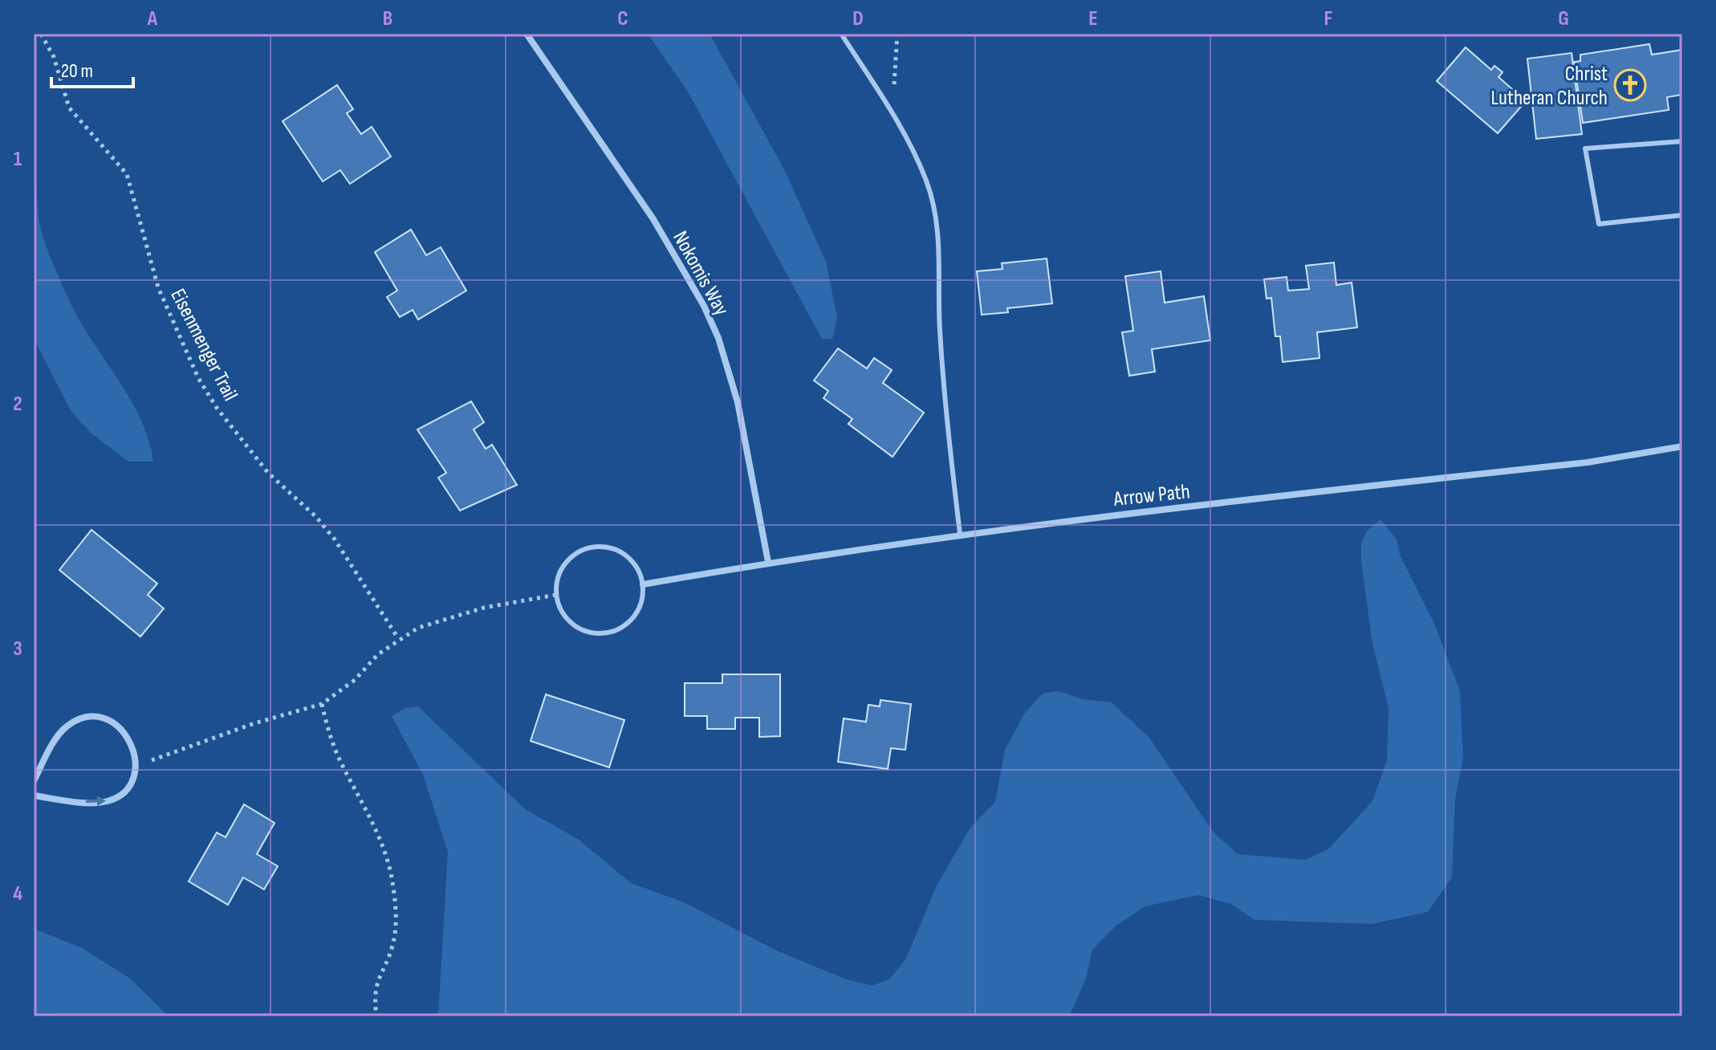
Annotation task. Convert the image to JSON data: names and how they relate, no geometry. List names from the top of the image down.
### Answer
{
  "streets": {
    "street": ["Nokomis Way", "Arrow Path"],
    "path": ["Eisenmenger Trail"]
  },
  "crossings": [
    ["Nokomis Way", "Arrow Path"]
  ],
  "places": {
    "church": ["Christ Lutheran Church"]
  },
  "scale_bar": "20 m",
  "grid": {
    "columns": [
      "A",
      "B",
      "C",
      "D",
      "E",
      "F",
      "G"
    ],
    "rows": [
      "1",
      "2",
      "3",
      "4"
    ]
  }
}
